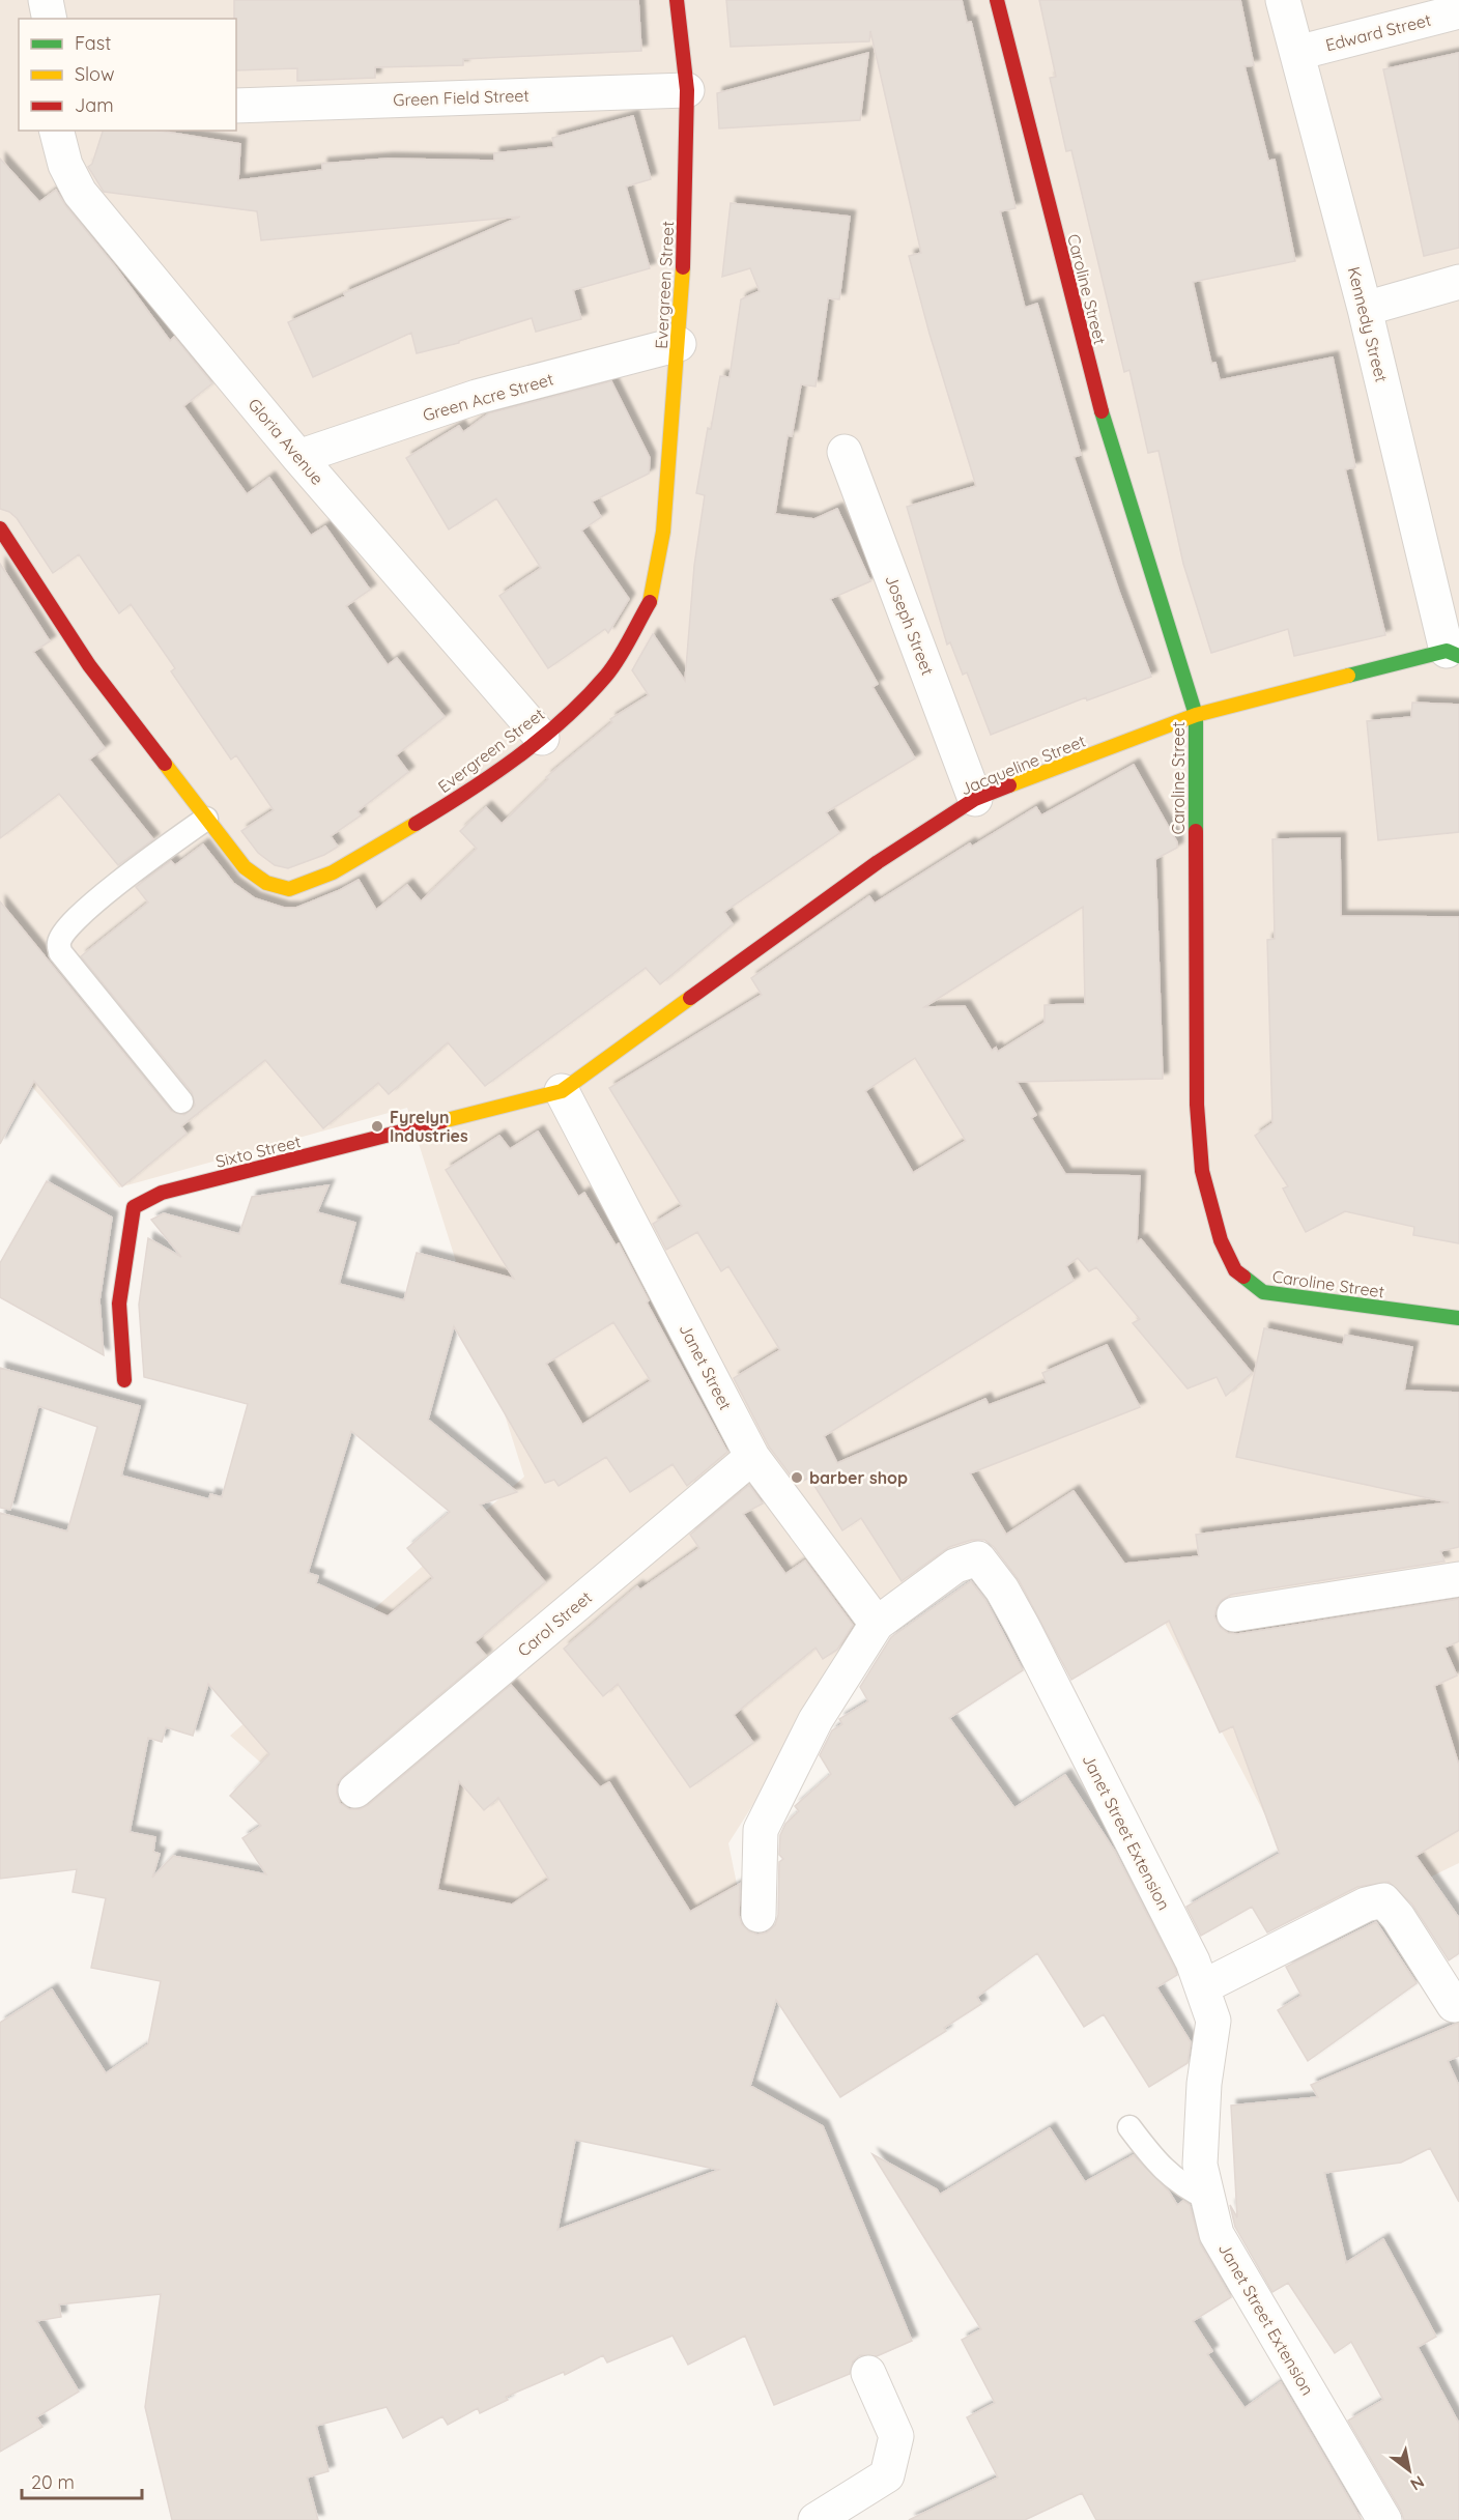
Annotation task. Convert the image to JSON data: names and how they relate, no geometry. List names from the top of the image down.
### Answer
{
  "streets": {
    "street": [
      "Edward Street",
      "Green Field Street",
      "Evergreen Street",
      "Caroline Street",
      "Kennedy Street",
      "Green Acre Street",
      "Gloria Avenue",
      "Joseph Street",
      "Jacqueline Street",
      "Sixto Street",
      "Janet Street",
      "Carol Street",
      "Janet Street Extension"
    ]
  },
  "crossings": [
    ["Edward Street", "Kennedy Street"],
    ["Green Field Street", "Evergreen Street"],
    ["Evergreen Street", "Green Acre Street"],
    ["Evergreen Street", "Gloria Avenue"],
    ["Caroline Street", "Jacqueline Street"],
    ["Kennedy Street", "Jacqueline Street"],
    ["Green Acre Street", "Gloria Avenue"],
    ["Joseph Street", "Jacqueline Street"],
    ["Jacqueline Street", "Sixto Street"],
    ["Jacqueline Street", "Janet Street"],
    ["Sixto Street", "Janet Street"],
    ["Janet Street", "Carol Street"],
    ["Janet Street", "Janet Street Extension"]
  ],
  "places": ["Fyrelyn Industries", "barber shop"],
  "legend": ["Fast", "Slow", "Jam"],
  "scale_bar": "20 m",
  "north": "bottom right"
}
